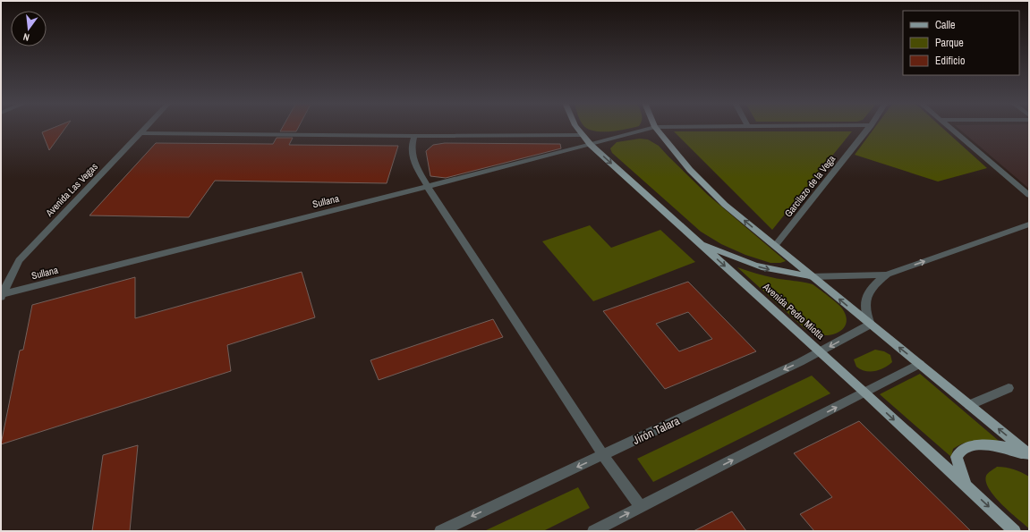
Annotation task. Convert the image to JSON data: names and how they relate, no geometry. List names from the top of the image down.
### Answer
{
  "streets": {
    "main road": ["Avenida Pedro Miotta"],
    "street": [
      "Garcilazo de la Vega",
      "Avenida Las Vegas",
      "Sullana",
      "Jirón Talara"
    ]
  },
  "crossings": [
    ["Avenida Las Vegas", "Sullana"],
    ["Sullana", "Avenida Pedro Miotta"],
    ["Avenida Pedro Miotta", "Jirón Talara"]
  ],
  "legend": ["Calle", "Parque", "Edificio"],
  "north": "bottom"
}
